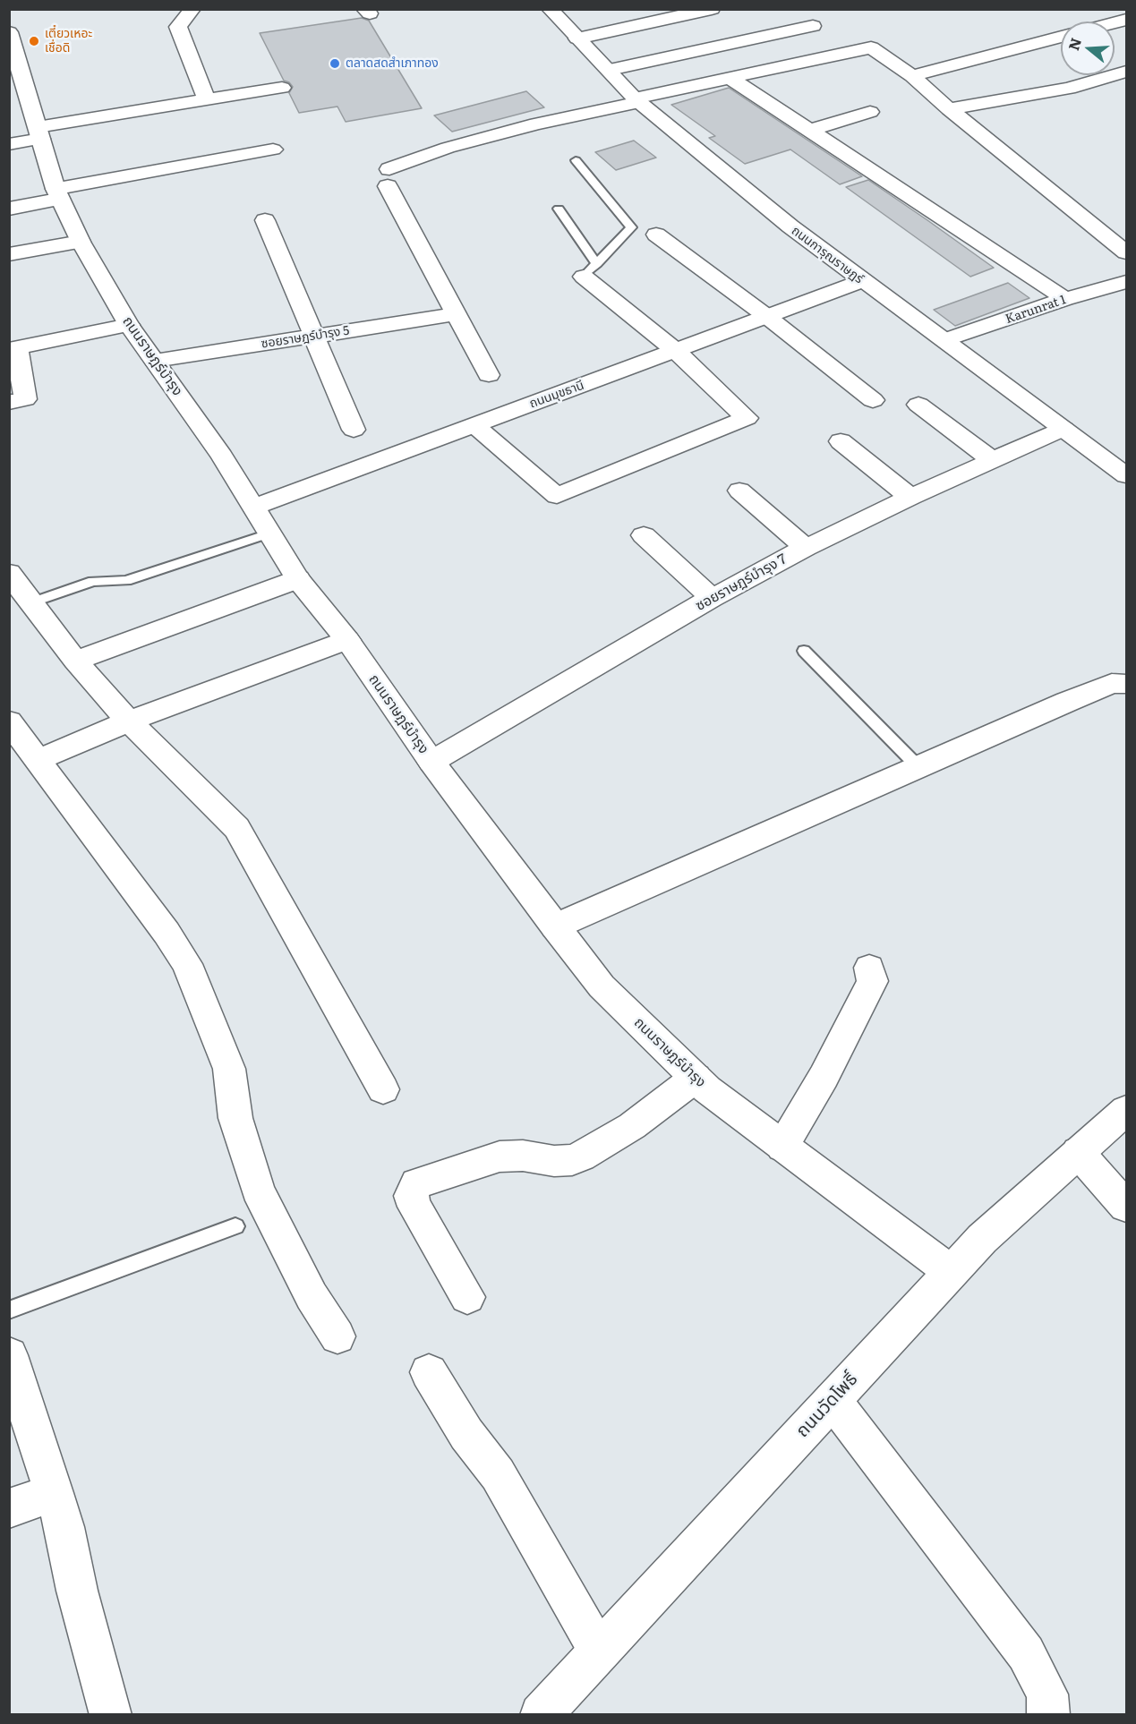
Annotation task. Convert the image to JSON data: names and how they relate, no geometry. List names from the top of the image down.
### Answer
{
  "streets": {
    "street": [
      "ถนนการุณราษฏร์",
      "Karunrat 1",
      "ซอยราษฎร์บำรุง 5",
      "ถนนราษฎร์บำรุง",
      "ถนนมุขธานี",
      "ซอยราษฎร์บำรุง 7",
      "ถนนวัดโพธิ์"
    ]
  },
  "crossings": [
    ["ถนนการุณราษฏร์", "Karunrat 1"],
    ["ถนนการุณราษฏร์", "ถนนมุขธานี"],
    ["ถนนการุณราษฏร์", "ซอยราษฎร์บำรุง 7"],
    ["ซอยราษฎร์บำรุง 5", "ถนนราษฎร์บำรุง"],
    ["ถนนราษฎร์บำรุง", "ถนนมุขธานี"],
    ["ถนนราษฎร์บำรุง", "ซอยราษฎร์บำรุง 7"],
    ["ถนนราษฎร์บำรุง", "ถนนวัดโพธิ์"]
  ],
  "places": ["เตี๋ยวเหอะ เชื่อดิ", "ตลาดสดสำเภาทอง"],
  "north": "left"
}
